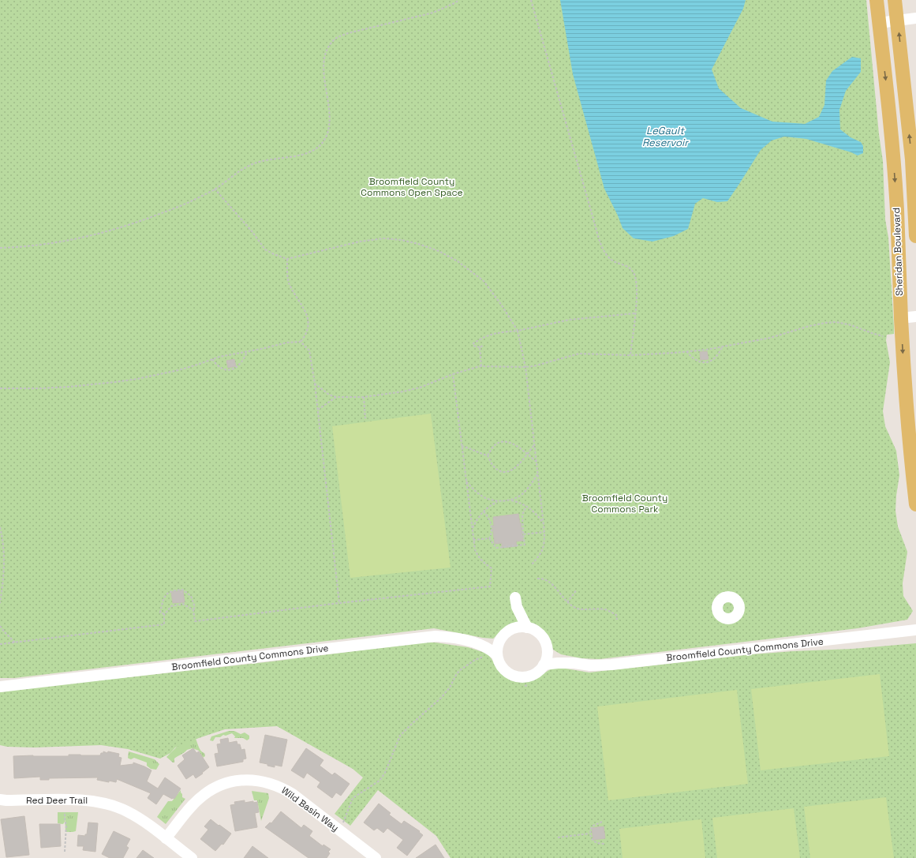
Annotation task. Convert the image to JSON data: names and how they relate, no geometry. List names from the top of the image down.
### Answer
{
  "streets": {
    "main road": ["Sheridan Boulevard"],
    "street": ["Broomfield County Commons Drive", "Red Deer Trail", "Wild Basin Way"]
  },
  "crossings": [
    ["Red Deer Trail", "Wild Basin Way"]
  ],
  "water": ["LeGault Reservoir"],
  "parks": ["Broomfield County Commons Open Space", "Broomfield County Commons Park"]
}
